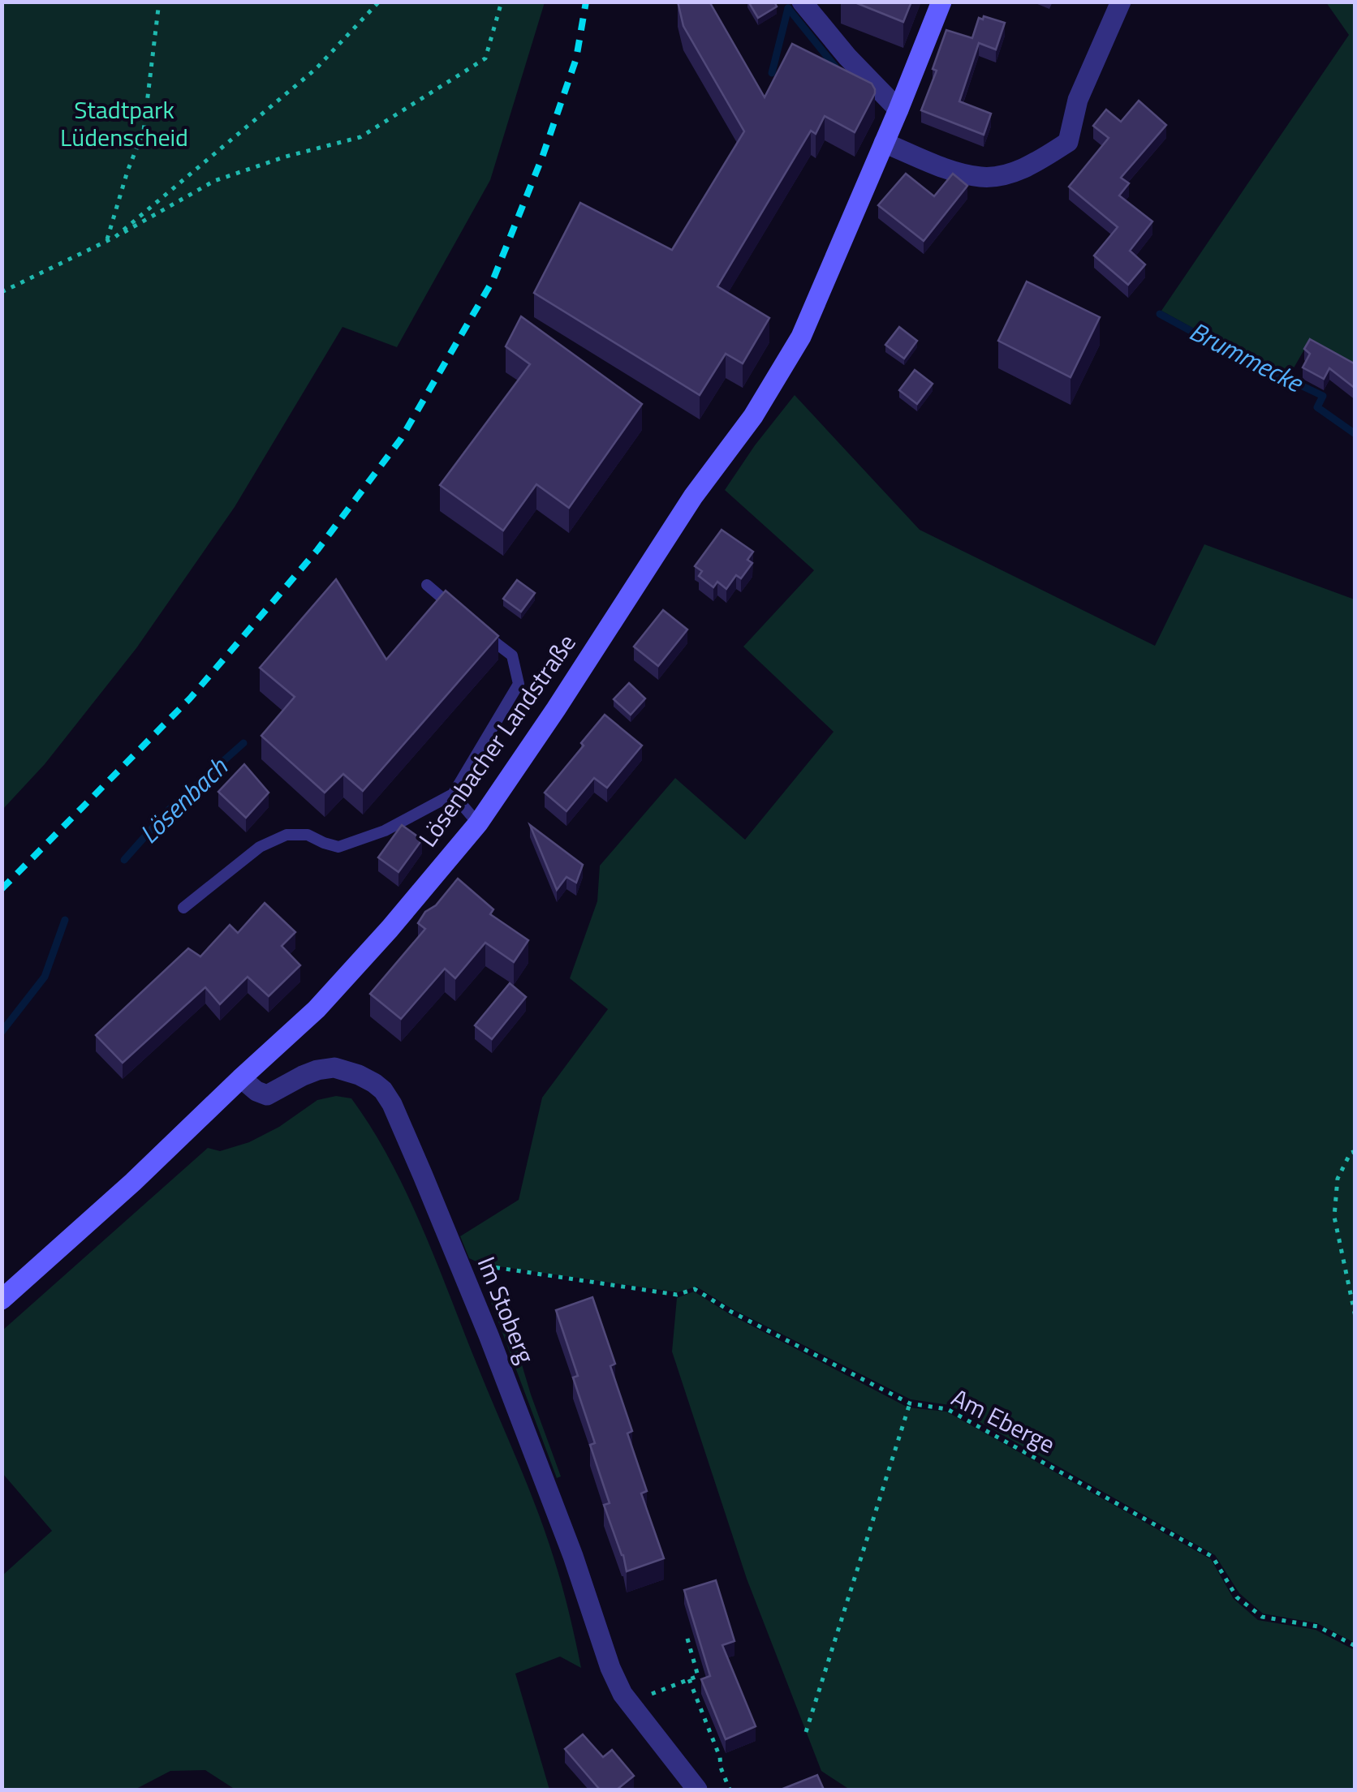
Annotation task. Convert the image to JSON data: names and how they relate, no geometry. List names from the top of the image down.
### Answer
{
  "streets": {
    "main road": ["Lösenbacher Landstraße"],
    "street": ["Im Stoberg"],
    "path": ["Am Eberge"]
  },
  "crossings": [
    ["Lösenbacher Landstraße", "Im Stoberg"],
    ["Im Stoberg", "Am Eberge"]
  ],
  "water": ["Brummecke", "Lösenbach"],
  "parks": ["Stadtpark Lüdenscheid"]
}
